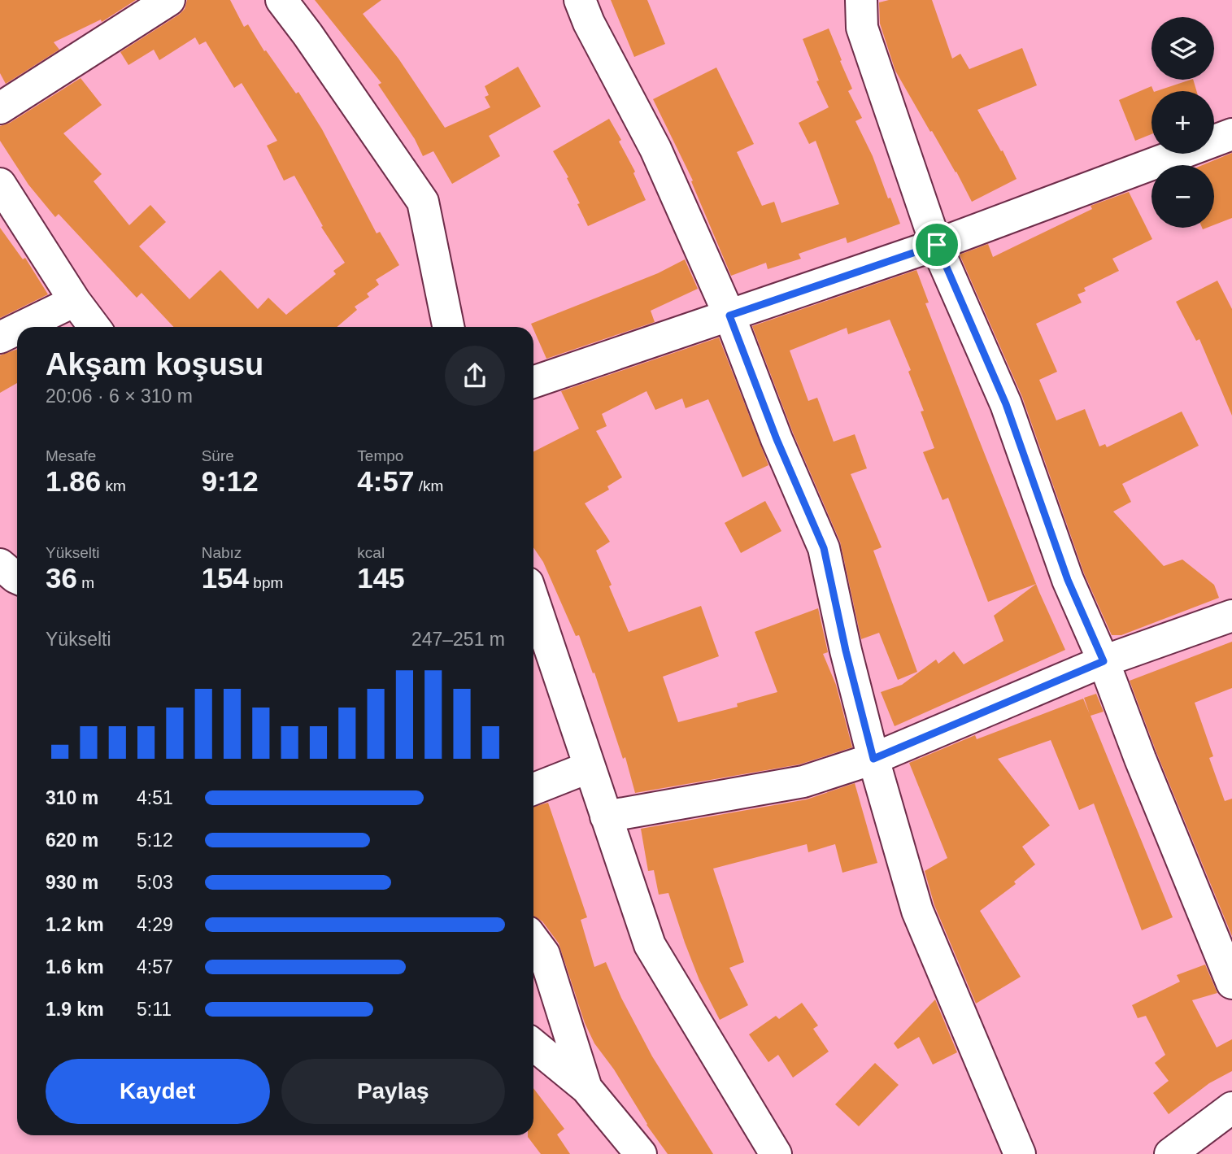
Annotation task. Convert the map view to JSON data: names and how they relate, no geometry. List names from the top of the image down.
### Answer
{
  "page": {
    "map_buttons": ["+", "−"],
    "heading": ["Akşam koşusu", "20:06 · 6 × 310 m"],
    "stats": [
      ["Mesafe", "1.86 km"],
      ["Süre", "9:12"],
      ["Tempo", "4:57 /km"],
      ["Yükselti", "36 m"],
      ["Nabız", "154 bpm"],
      ["kcal", "145"]
    ],
    "chart": ["Yükselti", "247–251 m"],
    "list": [
      {
        "name": "310 m",
        "note": "4:51"
      },
      {
        "name": "620 m",
        "note": "5:12"
      },
      {
        "name": "930 m",
        "note": "5:03"
      },
      {
        "name": "1.2 km",
        "note": "4:29"
      },
      {
        "name": "1.6 km",
        "note": "4:57"
      },
      {
        "name": "1.9 km",
        "note": "5:11"
      }
    ],
    "buttons": ["Kaydet", "Paylaş"]
  }
}
